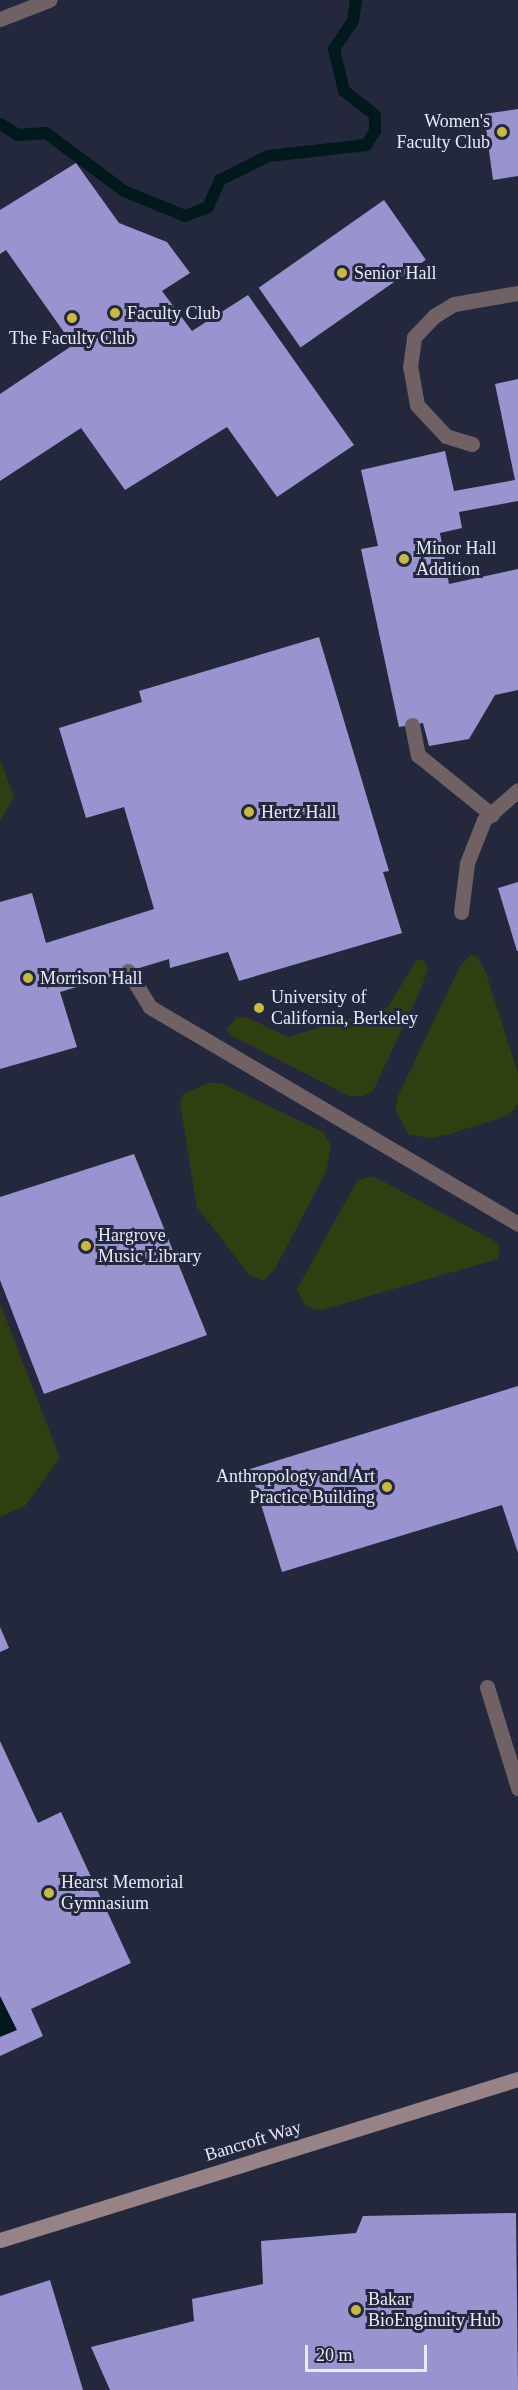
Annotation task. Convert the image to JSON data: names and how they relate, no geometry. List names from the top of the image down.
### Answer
{
  "streets": {
    "street": ["Bancroft Way"]
  },
  "places": [
    "Women's Faculty Club",
    "Senior Hall",
    "Faculty Club",
    "The Faculty Club",
    "Minor Hall Addition",
    "Hertz Hall",
    "Morrison Hall",
    "University of California, Berkeley",
    "Hargrove Music Library",
    "Anthropology and Art Practice Building",
    "Hearst Memorial Gymnasium",
    "Bakar BioEnginuity Hub"
  ],
  "scale_bar": "20 m"
}
